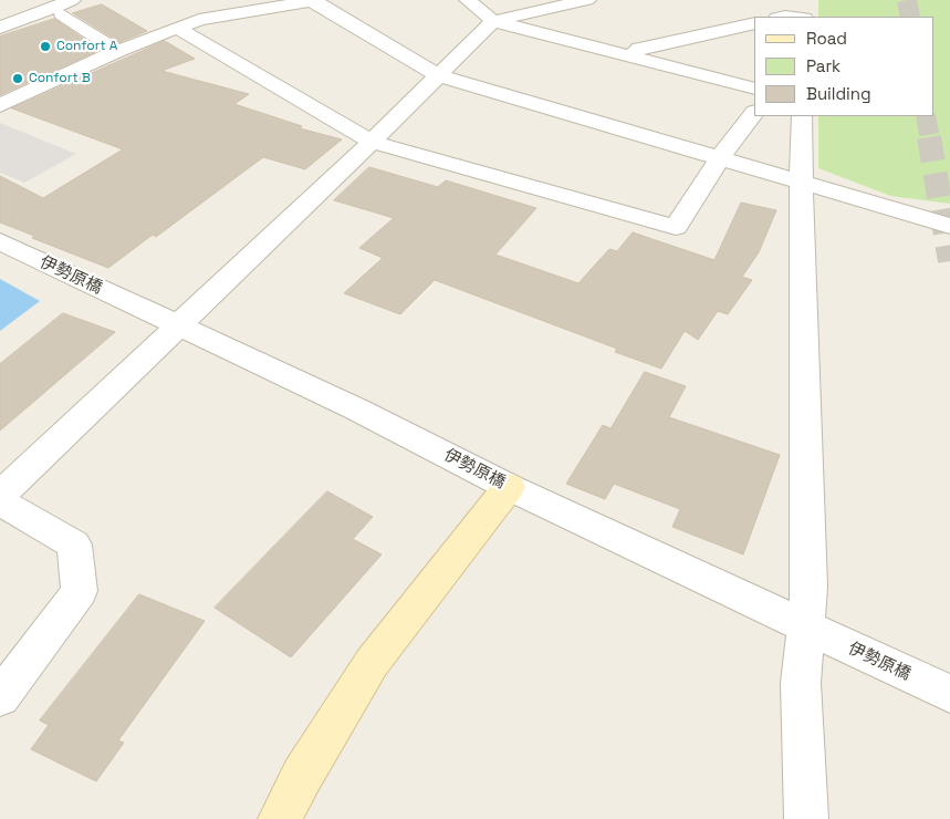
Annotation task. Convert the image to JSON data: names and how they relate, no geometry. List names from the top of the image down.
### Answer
{
  "streets": {
    "street": ["伊勢原橋"]
  },
  "places": ["Confort A", "Confort B"],
  "legend": ["Road", "Park", "Building"]
}
